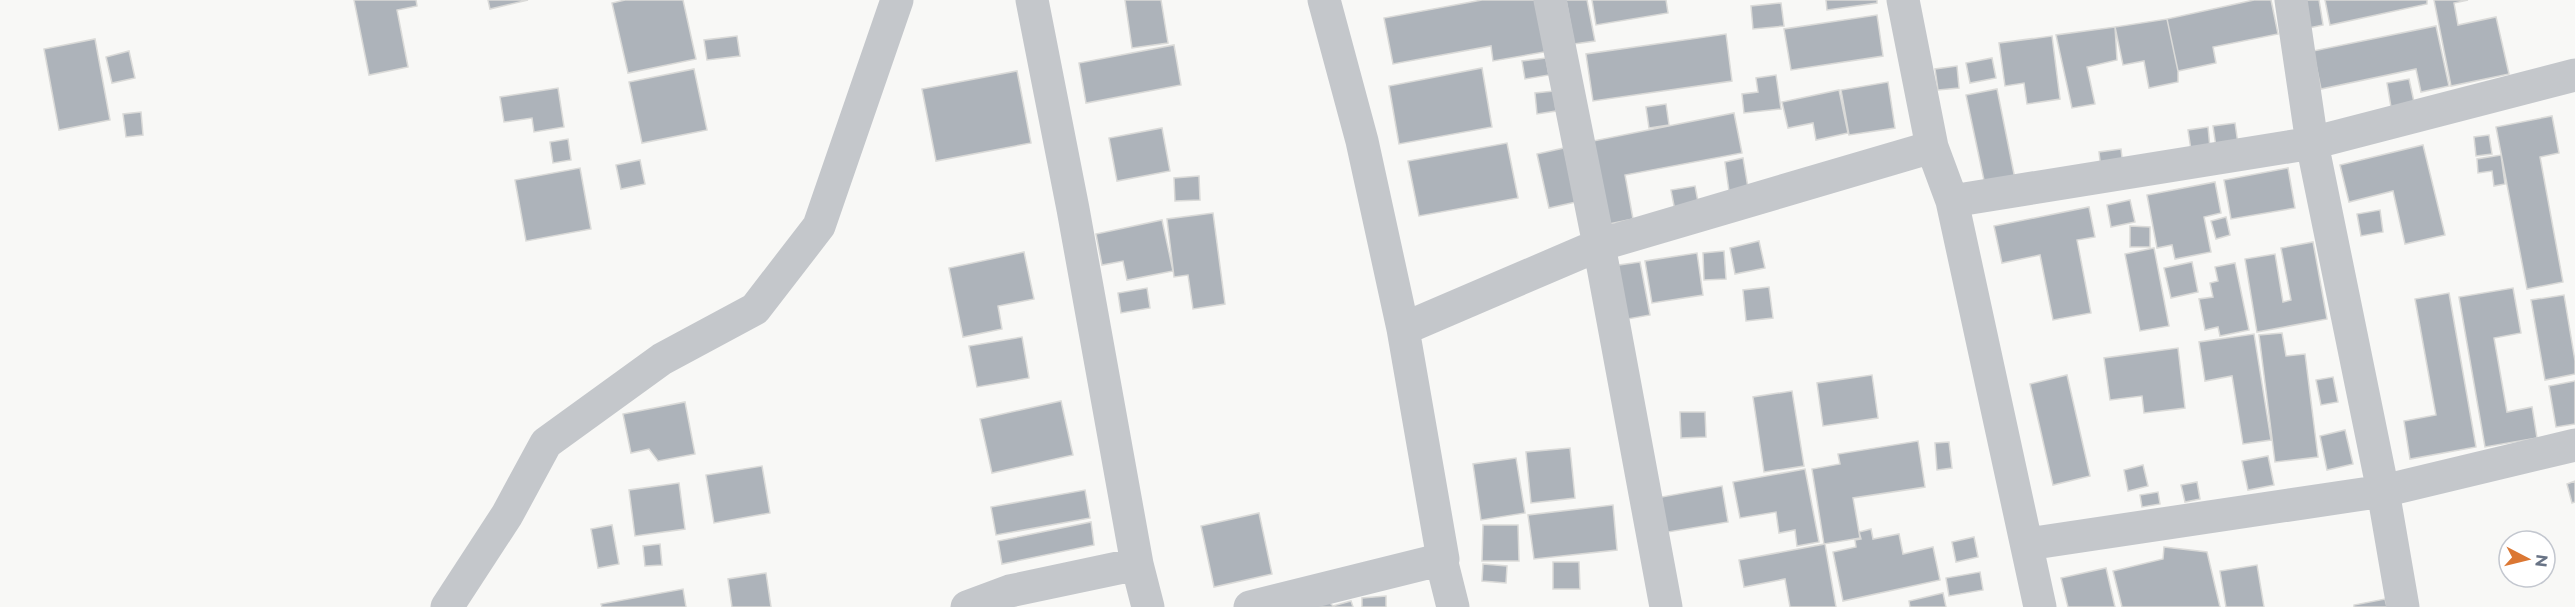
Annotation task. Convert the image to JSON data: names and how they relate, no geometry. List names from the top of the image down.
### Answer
{
  "north": "right"
}
